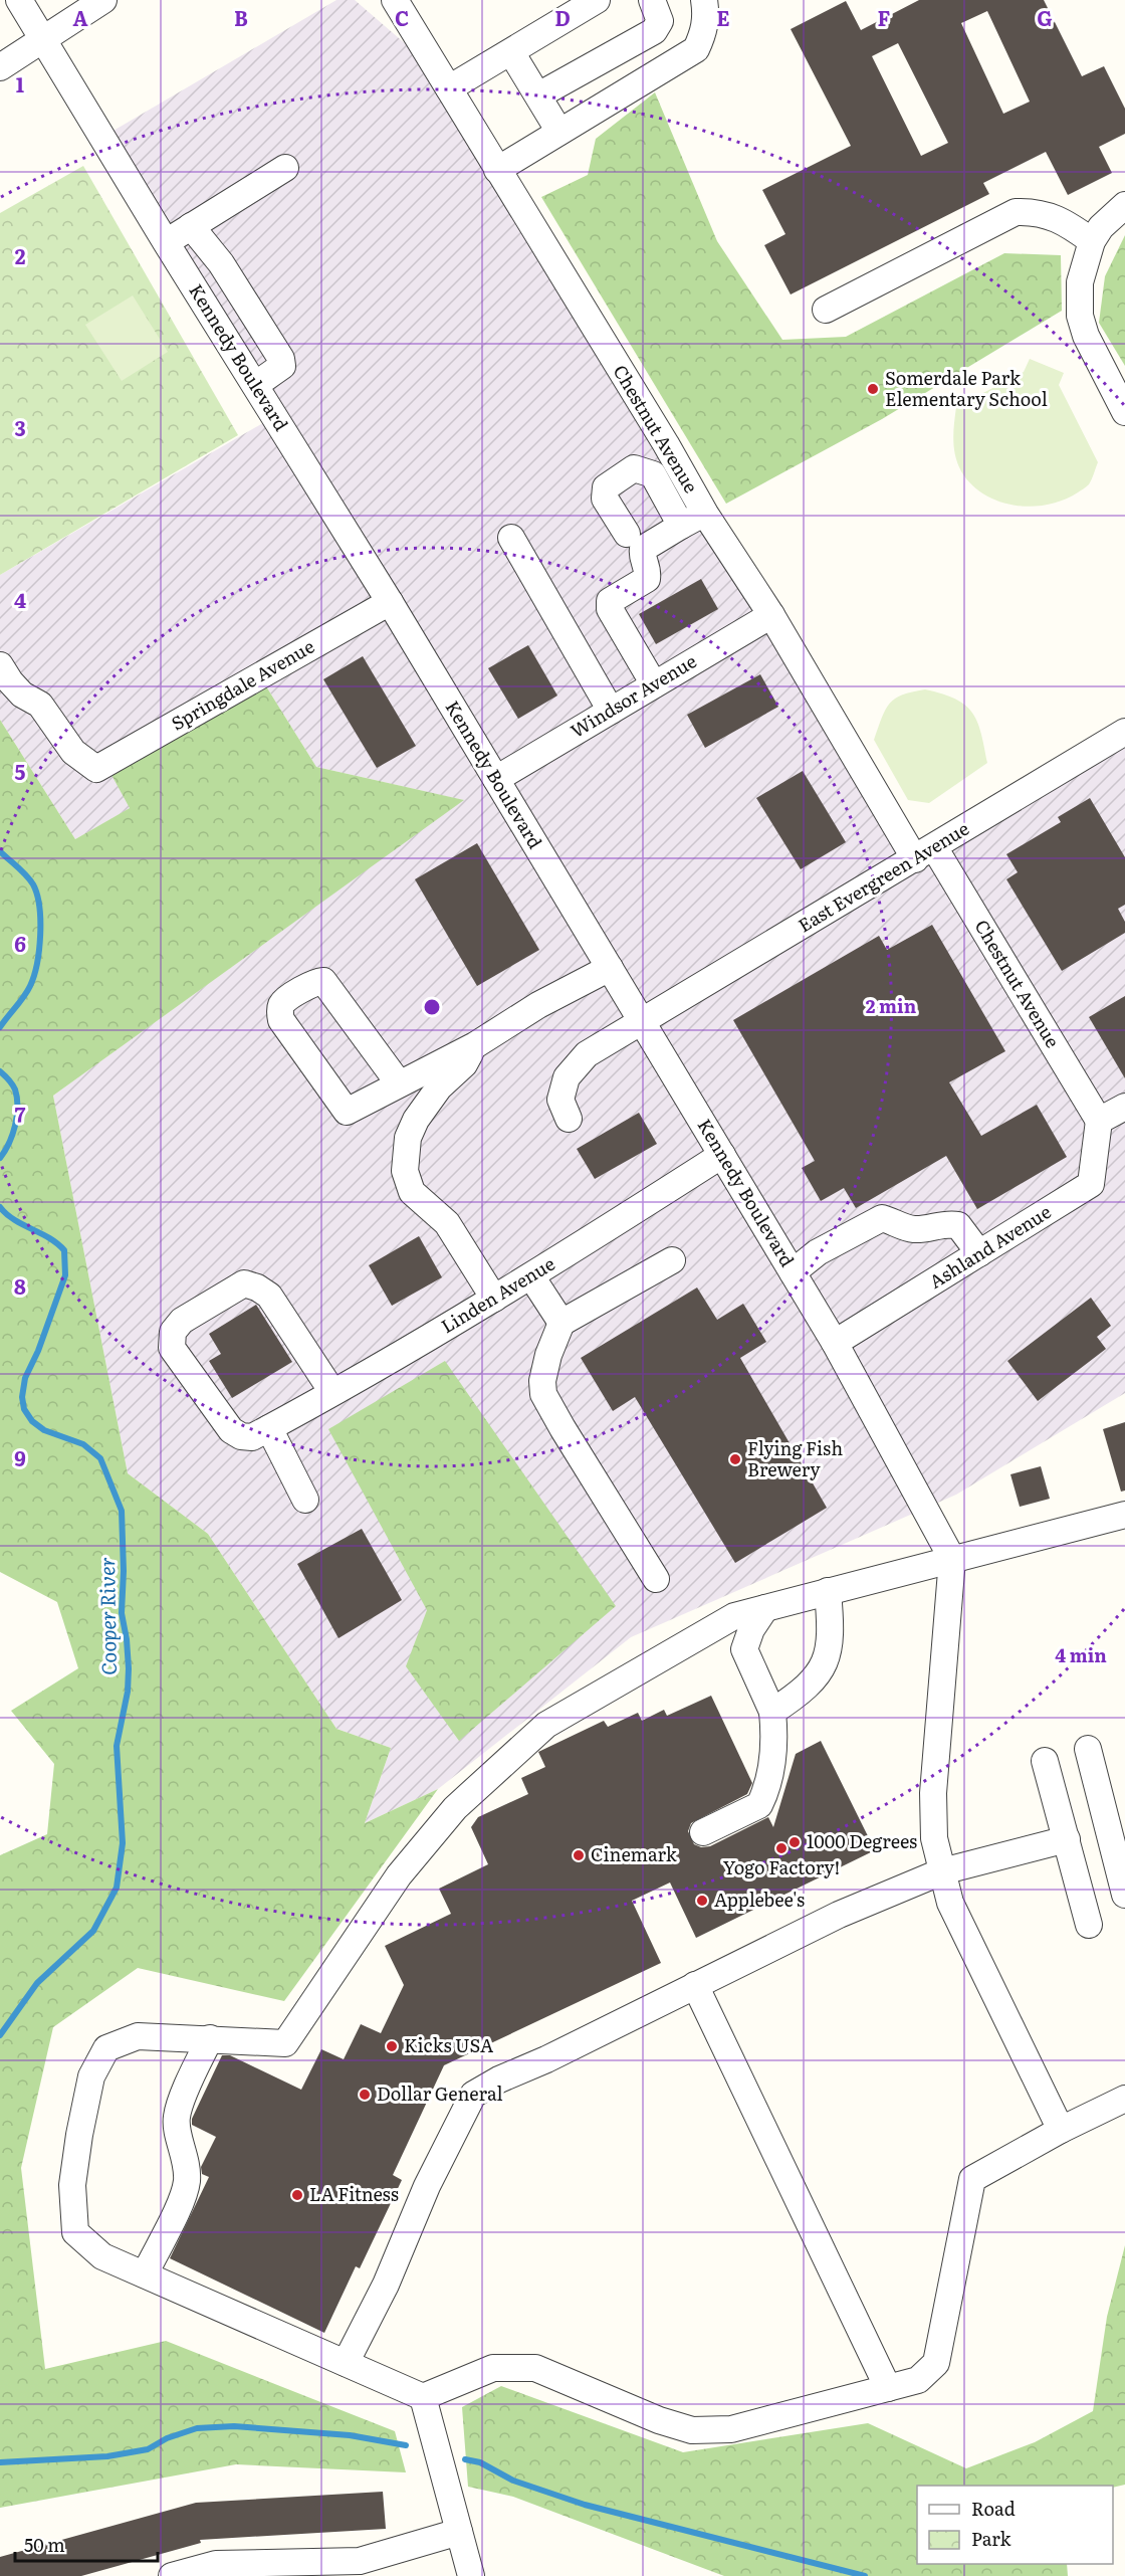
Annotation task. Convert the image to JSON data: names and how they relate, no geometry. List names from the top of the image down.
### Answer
{
  "streets": {
    "street": [
      "Kennedy Boulevard",
      "Chestnut Avenue",
      "Springdale Avenue",
      "Windsor Avenue",
      "East Evergreen Avenue",
      "Ashland Avenue",
      "Linden Avenue"
    ]
  },
  "crossings": [
    ["Kennedy Boulevard", "Springdale Avenue"],
    ["Kennedy Boulevard", "Windsor Avenue"],
    ["Kennedy Boulevard", "East Evergreen Avenue"],
    ["Kennedy Boulevard", "Ashland Avenue"],
    ["Kennedy Boulevard", "Linden Avenue"],
    ["Chestnut Avenue", "Windsor Avenue"],
    ["Chestnut Avenue", "East Evergreen Avenue"],
    ["Chestnut Avenue", "Ashland Avenue"]
  ],
  "water": ["Cooper River"],
  "places": [
    "Somerdale Park Elementary School",
    "Flying Fish Brewery",
    "1000 Degrees",
    "Yogo Factory!",
    "Cinemark",
    "Applebee's",
    "Kicks USA",
    "Dollar General",
    "LA Fitness"
  ],
  "legend": ["Road", "Park"],
  "scale_bar": "50 m",
  "grid": {
    "columns": [
      "A",
      "B",
      "C",
      "D",
      "E",
      "F",
      "G"
    ],
    "rows": [
      "1",
      "2",
      "3",
      "4",
      "5",
      "6",
      "7",
      "8",
      "9"
    ]
  },
  "rings": ["2 min", "4 min"]
}
